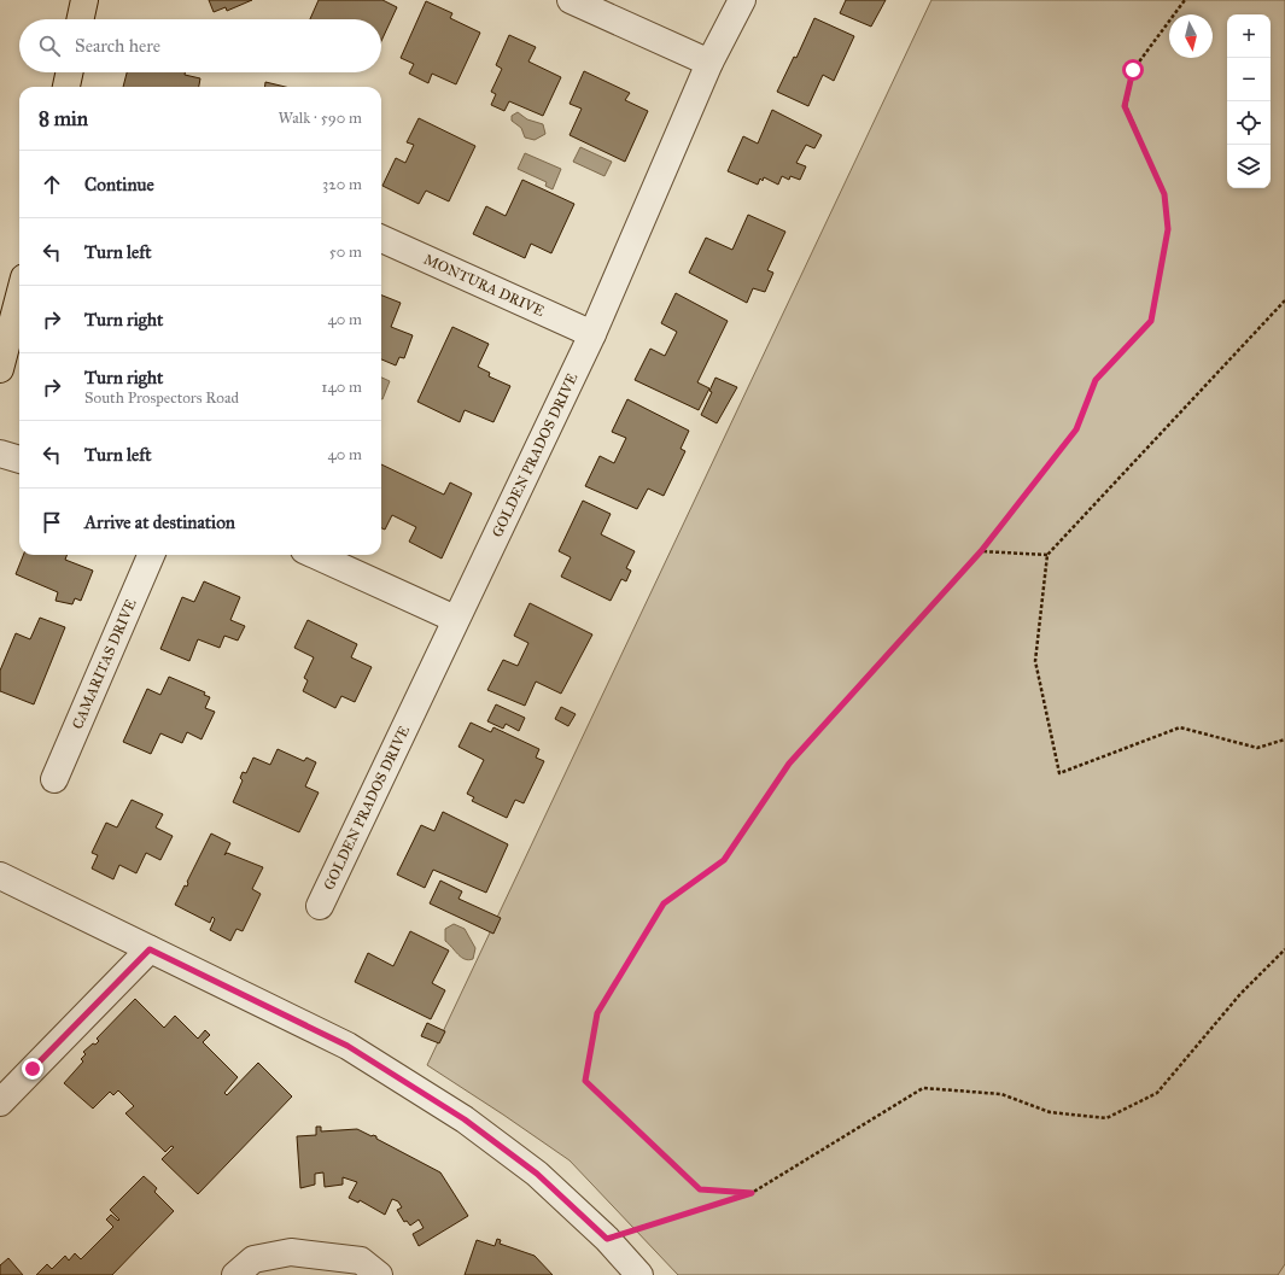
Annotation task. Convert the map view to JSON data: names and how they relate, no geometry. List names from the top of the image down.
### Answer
{
  "streets": {
    "street": ["MONTURA DRIVE", "GOLDEN PRADOS DRIVE", "CAMARITAS DRIVE"]
  },
  "crossings": [
    ["MONTURA DRIVE", "GOLDEN PRADOS DRIVE"]
  ],
  "north": "bottom",
  "page": {
    "map_buttons": ["+", "−"],
    "search": "Search here",
    "heading": ["8 min", "Walk · 590 m"],
    "list": [
      ["Continue", "320 m"],
      ["Turn left", "50 m"],
      ["Turn right", "40 m"],
      ["Turn right", "South Prospectors Road", "140 m"],
      ["Turn left", "40 m"],
      "Arrive at destination"
    ]
  }
}
